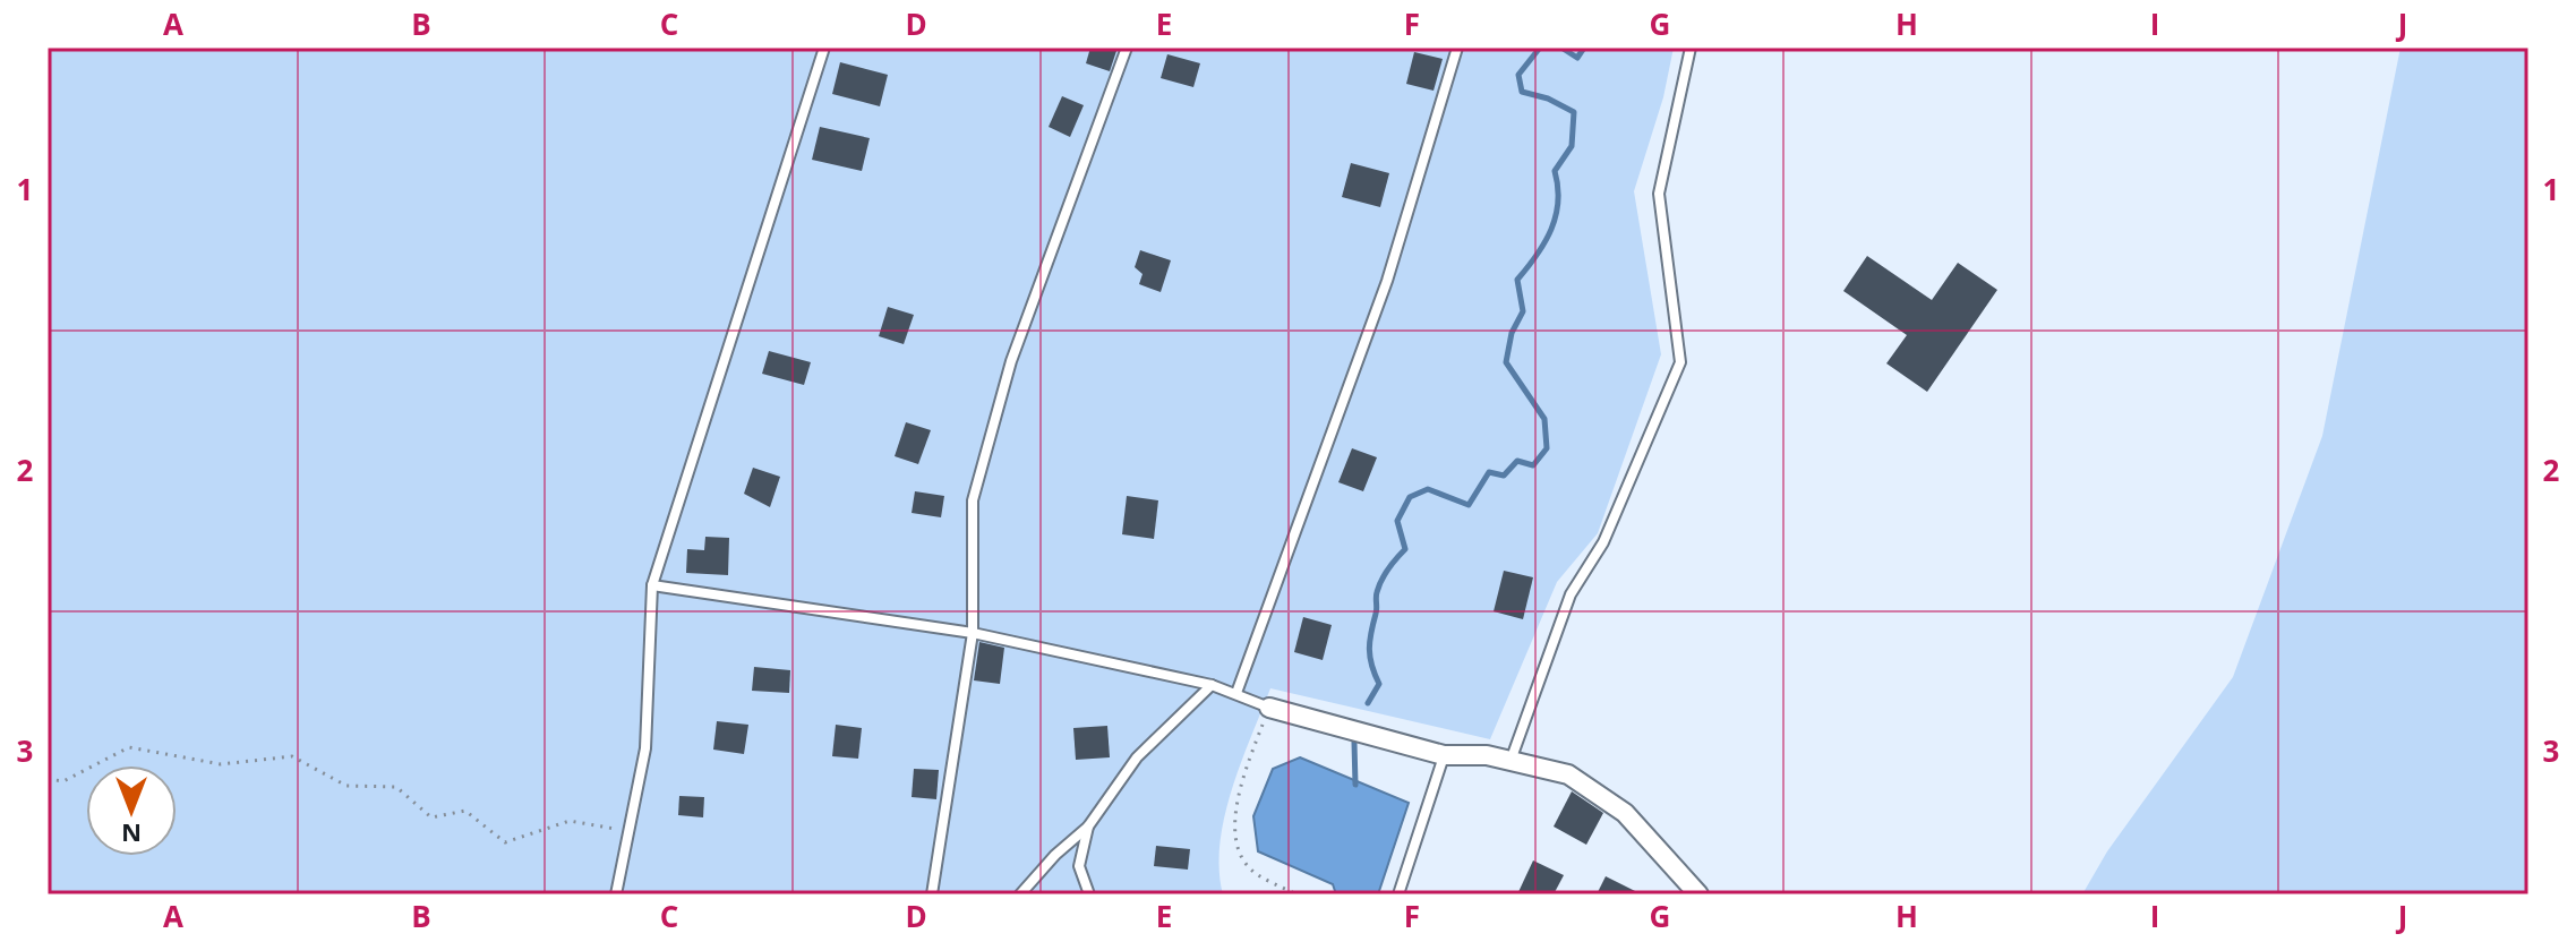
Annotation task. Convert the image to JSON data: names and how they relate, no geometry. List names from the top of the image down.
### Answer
{
  "north": "bottom",
  "grid": {
    "columns": [
      "A",
      "B",
      "C",
      "D",
      "E",
      "F",
      "G",
      "H",
      "I",
      "J"
    ],
    "rows": ["1", "2", "3"]
  }
}
